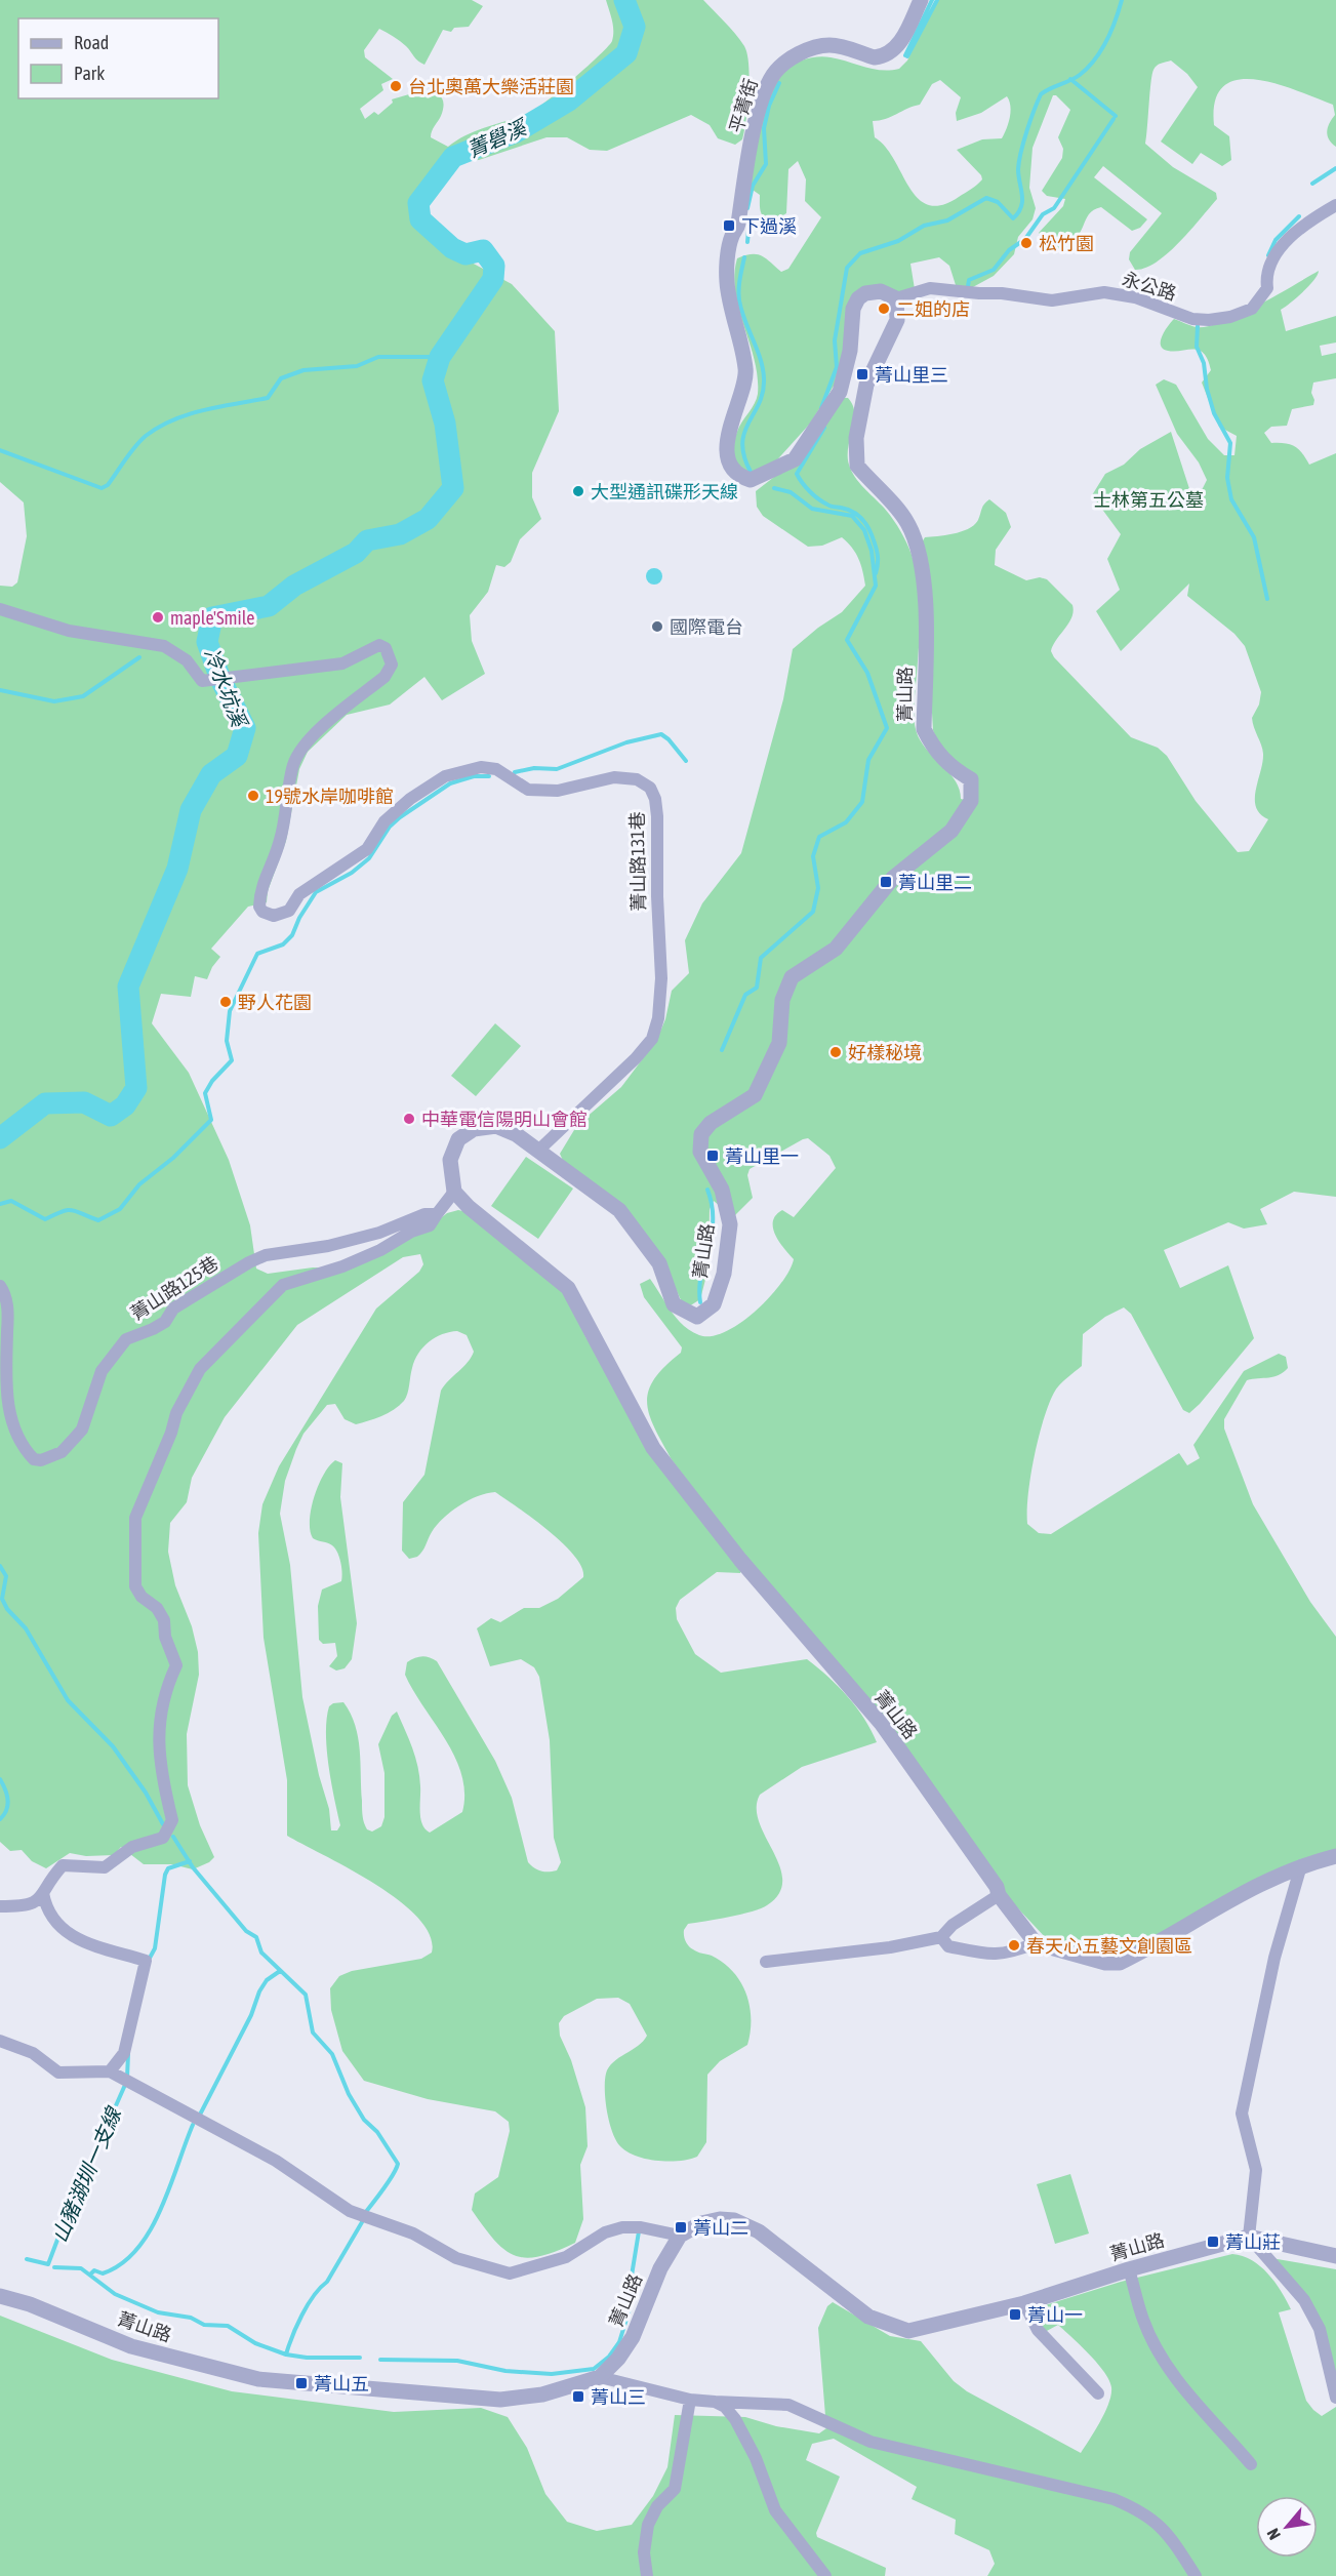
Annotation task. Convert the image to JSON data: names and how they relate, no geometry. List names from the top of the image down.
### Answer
{
  "streets": {
    "street": [
      "平菁街",
      "永公路",
      "菁山路",
      "菁山路131巷",
      "菁山路125巷"
    ]
  },
  "crossings": [
    ["平菁街", "永公路"],
    ["平菁街", "菁山路"],
    ["永公路", "菁山路"],
    ["菁山路", "菁山路131巷"]
  ],
  "water": ["菁礐溪", "冷水坑溪", "山豬湖圳一支線"],
  "parks": ["士林第五公墓"],
  "places": {
    "other": [
      "台北奧萬大樂活莊園",
      "松竹園",
      "二姐的店",
      "大型通訊碟形天線",
      "maple'Smile",
      "國際電台",
      "19號水岸咖啡館",
      "野人花園",
      "好樣秘境",
      "中華電信陽明山會館",
      "春天心五藝文創園區"
    ],
    "transit": [
      "下過溪",
      "菁山里三",
      "菁山里二",
      "菁山里一",
      "菁山二",
      "菁山莊",
      "菁山一",
      "菁山五",
      "菁山三"
    ]
  },
  "legend": ["Road", "Park"],
  "north": "bottom left"
}
